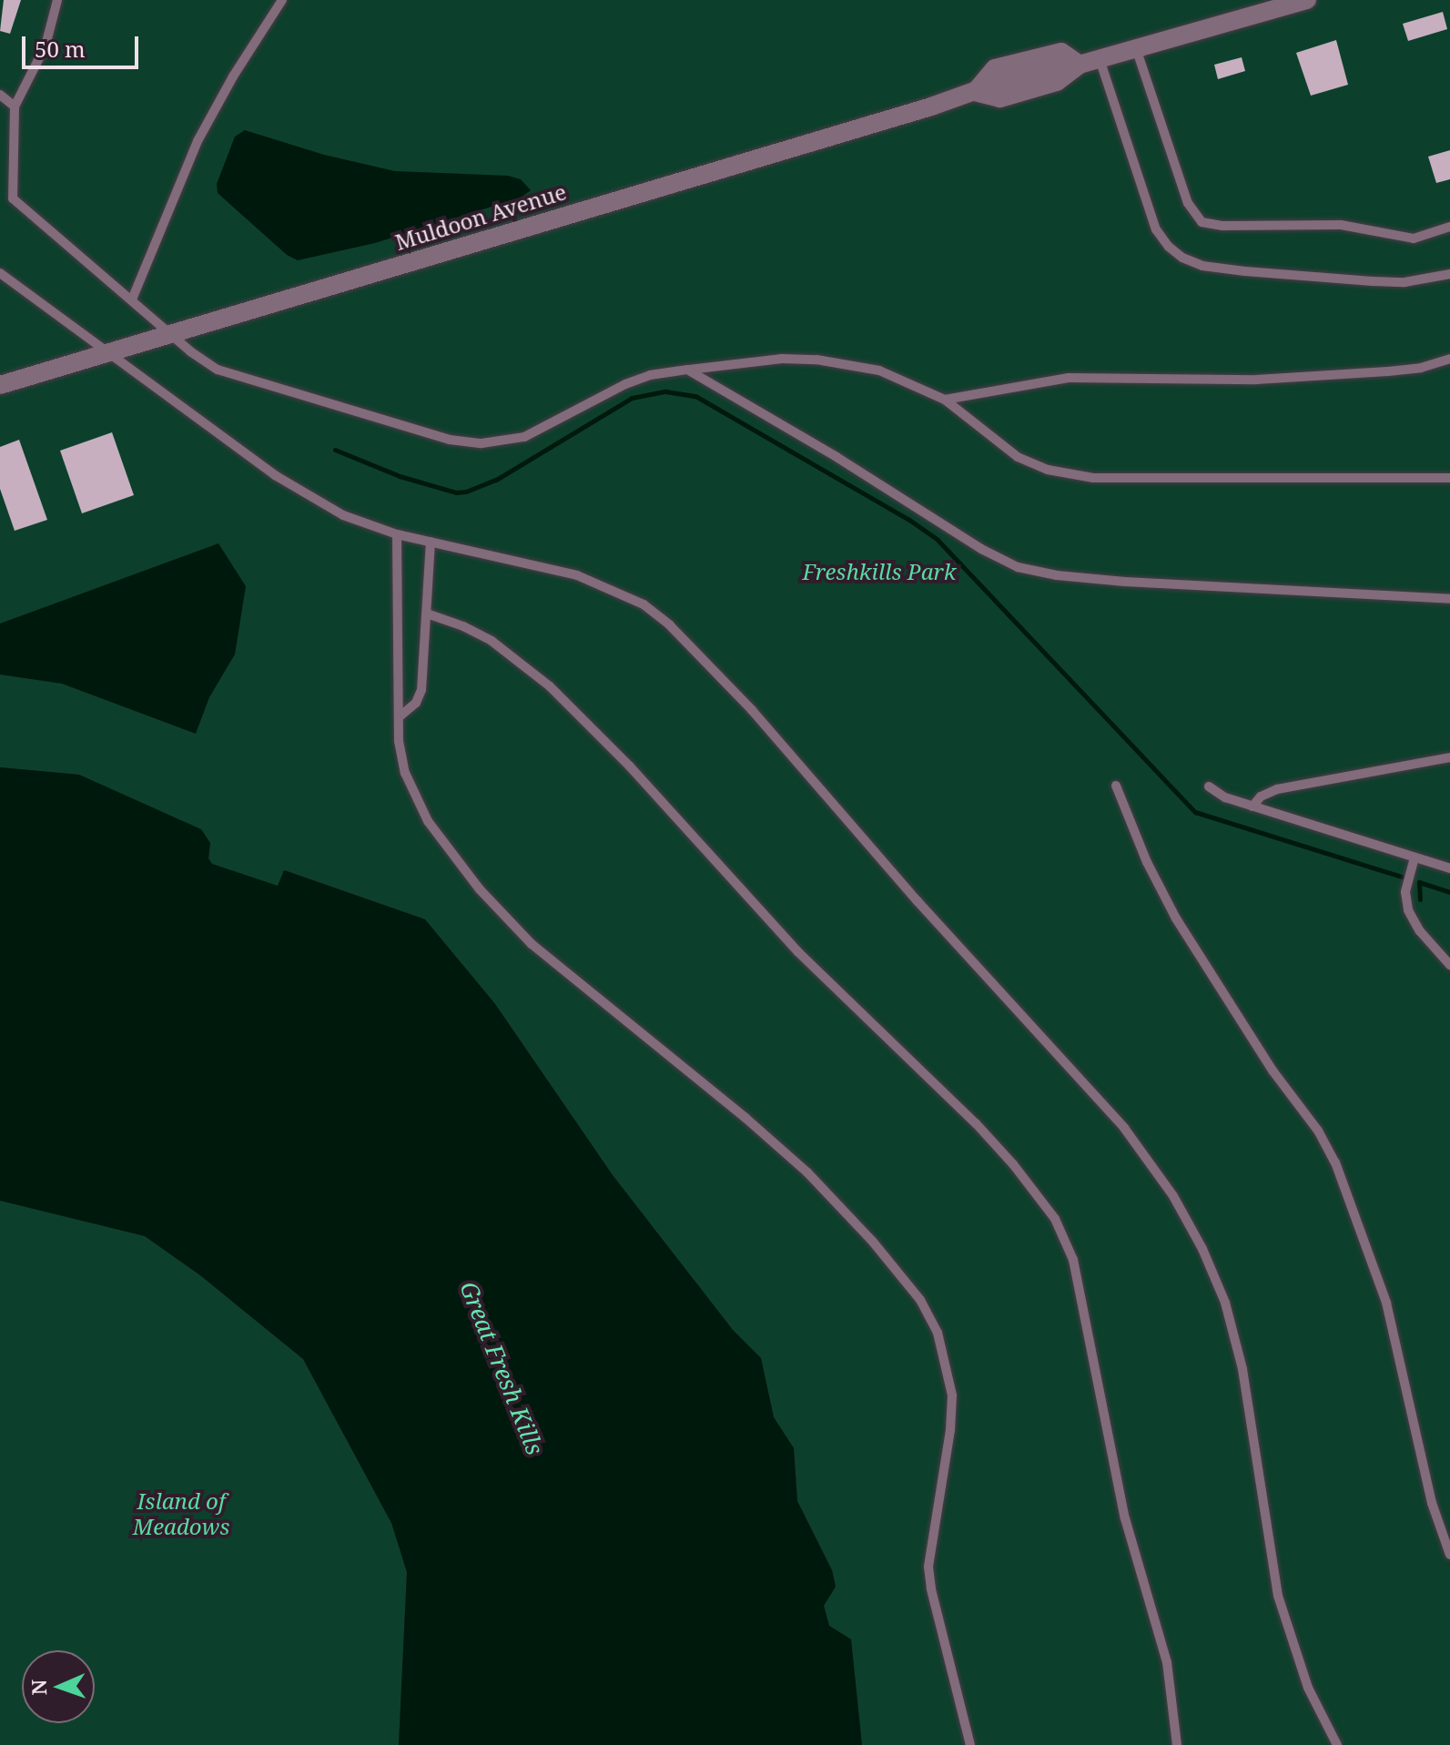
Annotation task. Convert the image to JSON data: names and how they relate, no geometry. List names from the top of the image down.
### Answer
{
  "streets": {
    "street": ["Muldoon Avenue"]
  },
  "water": ["Great Fresh Kills"],
  "parks": ["Freshkills Park", "Island of Meadows"],
  "scale_bar": "50 m",
  "north": "left"
}
